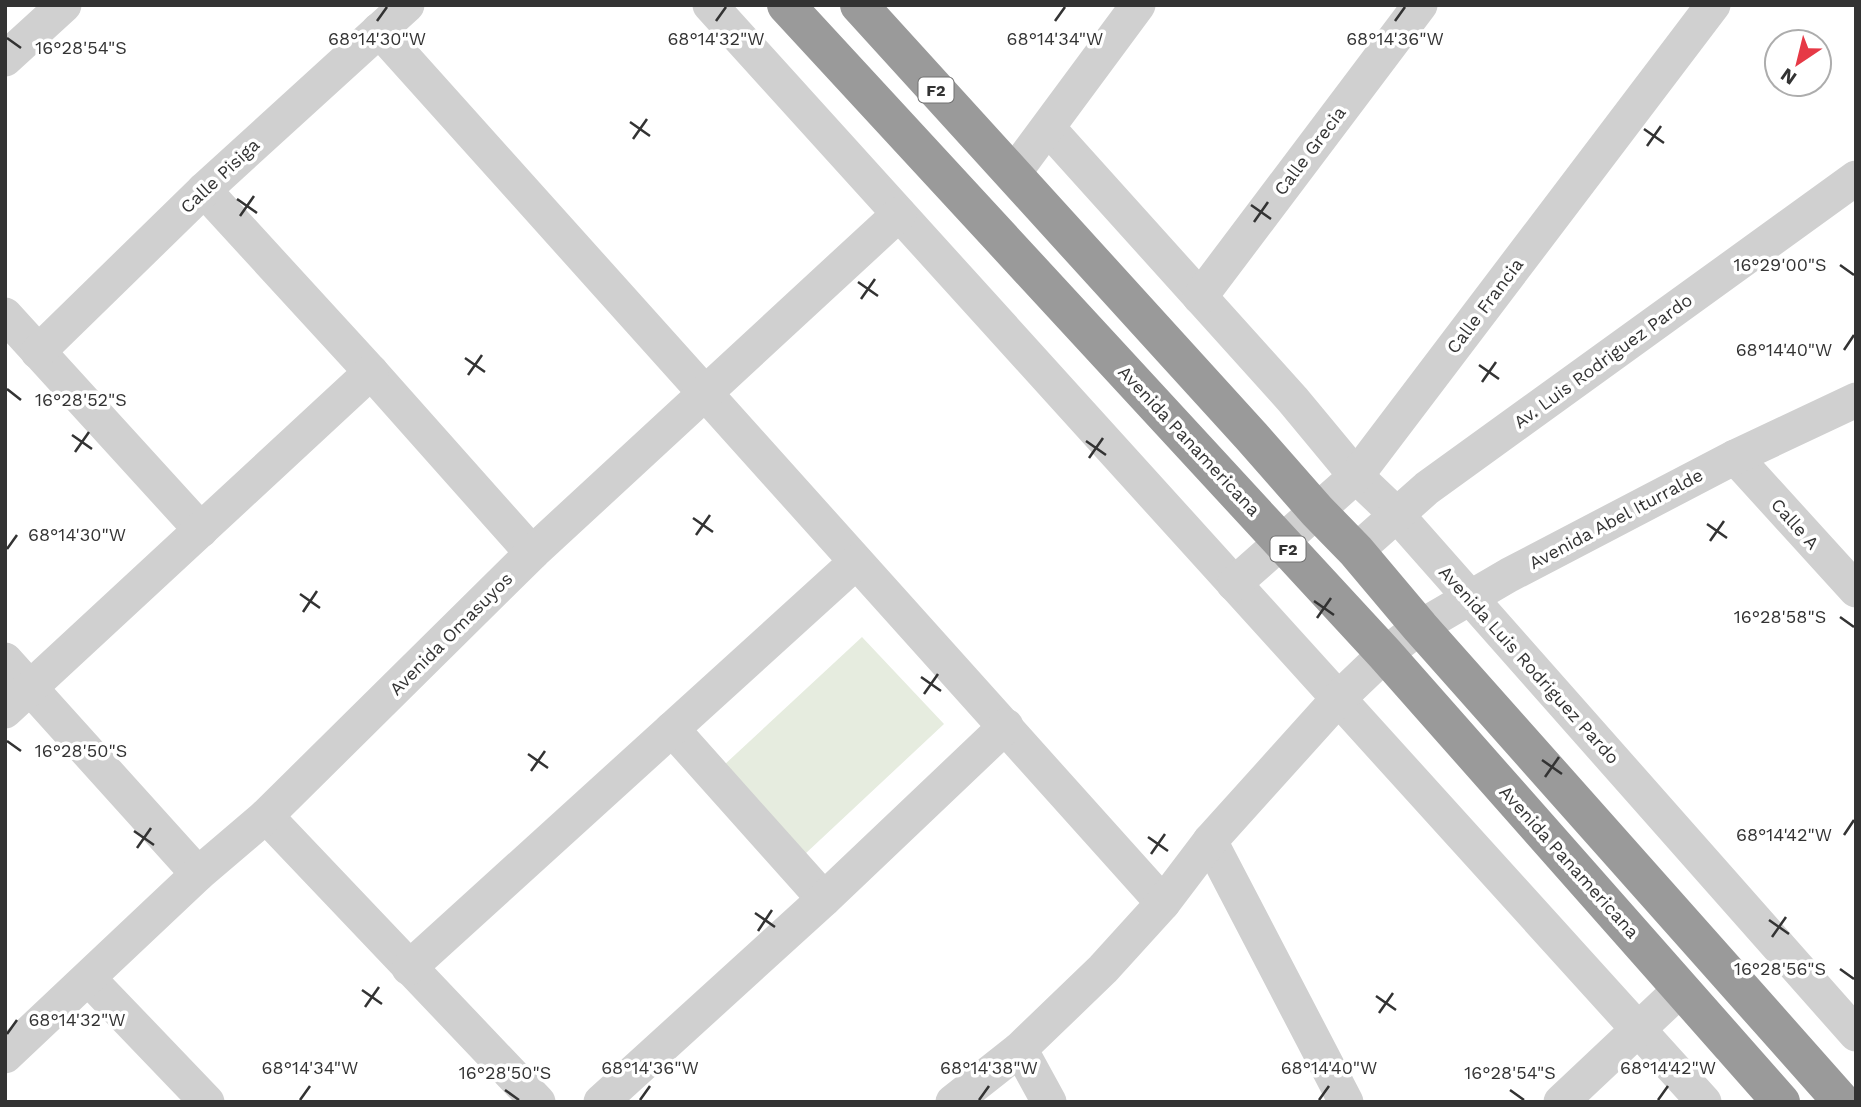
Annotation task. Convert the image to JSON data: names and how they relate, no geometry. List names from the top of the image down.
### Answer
{
  "streets": {
    "highway": ["F2", "Avenida Panamericana"],
    "street": [
      "Calle Grecia",
      "Calle Pisiga",
      "Calle Francia",
      "Av. Luis Rodriguez Pardo",
      "Avenida Abel Iturralde",
      "Calle A",
      "Avenida Omasuyos",
      "Avenida Luis Rodriguez Pardo"
    ]
  },
  "crossings": [
    ["F2", "Calle Francia"],
    ["F2", "Av. Luis Rodriguez Pardo"],
    ["F2", "Avenida Abel Iturralde"],
    ["Calle Grecia", "Avenida Luis Rodriguez Pardo"],
    ["Calle Francia", "Avenida Panamericana"],
    ["Calle Francia", "Avenida Luis Rodriguez Pardo"],
    ["Av. Luis Rodriguez Pardo", "Avenida Luis Rodriguez Pardo"],
    ["Avenida Panamericana", "Avenida Abel Iturralde"],
    ["Avenida Abel Iturralde", "Calle A"],
    ["Avenida Abel Iturralde", "Avenida Luis Rodriguez Pardo"]
  ],
  "north": "bottom left",
  "coordinates": [
    "68°14'30\"W",
    "68°14'32\"W",
    "68°14'34\"W",
    "68°14'36\"W",
    "16°28'54\"S",
    "16°29'00\"S",
    "68°14'40\"W",
    "16°28'52\"S",
    "16°28'58\"S",
    "16°28'50\"S",
    "68°14'42\"W",
    "16°28'56\"S",
    "68°14'38\"W"
  ]
}
